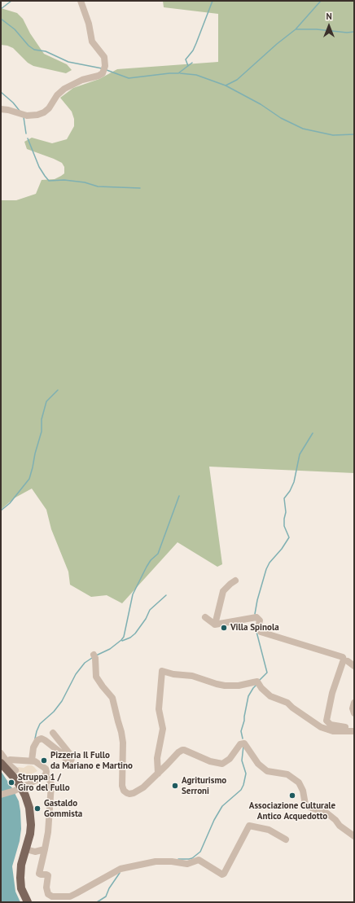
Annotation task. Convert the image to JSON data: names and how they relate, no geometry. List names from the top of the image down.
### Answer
{
  "places": [
    "Villa Spinola",
    "Pizzeria Il Fullo da Mariano e Martino",
    "Struppa 1 / Giro del Fullo",
    "Agriturismo Serroni",
    "Associazione Culturale Antico Acquedotto",
    "Gastaldo Gommista"
  ],
  "north": "top"
}
